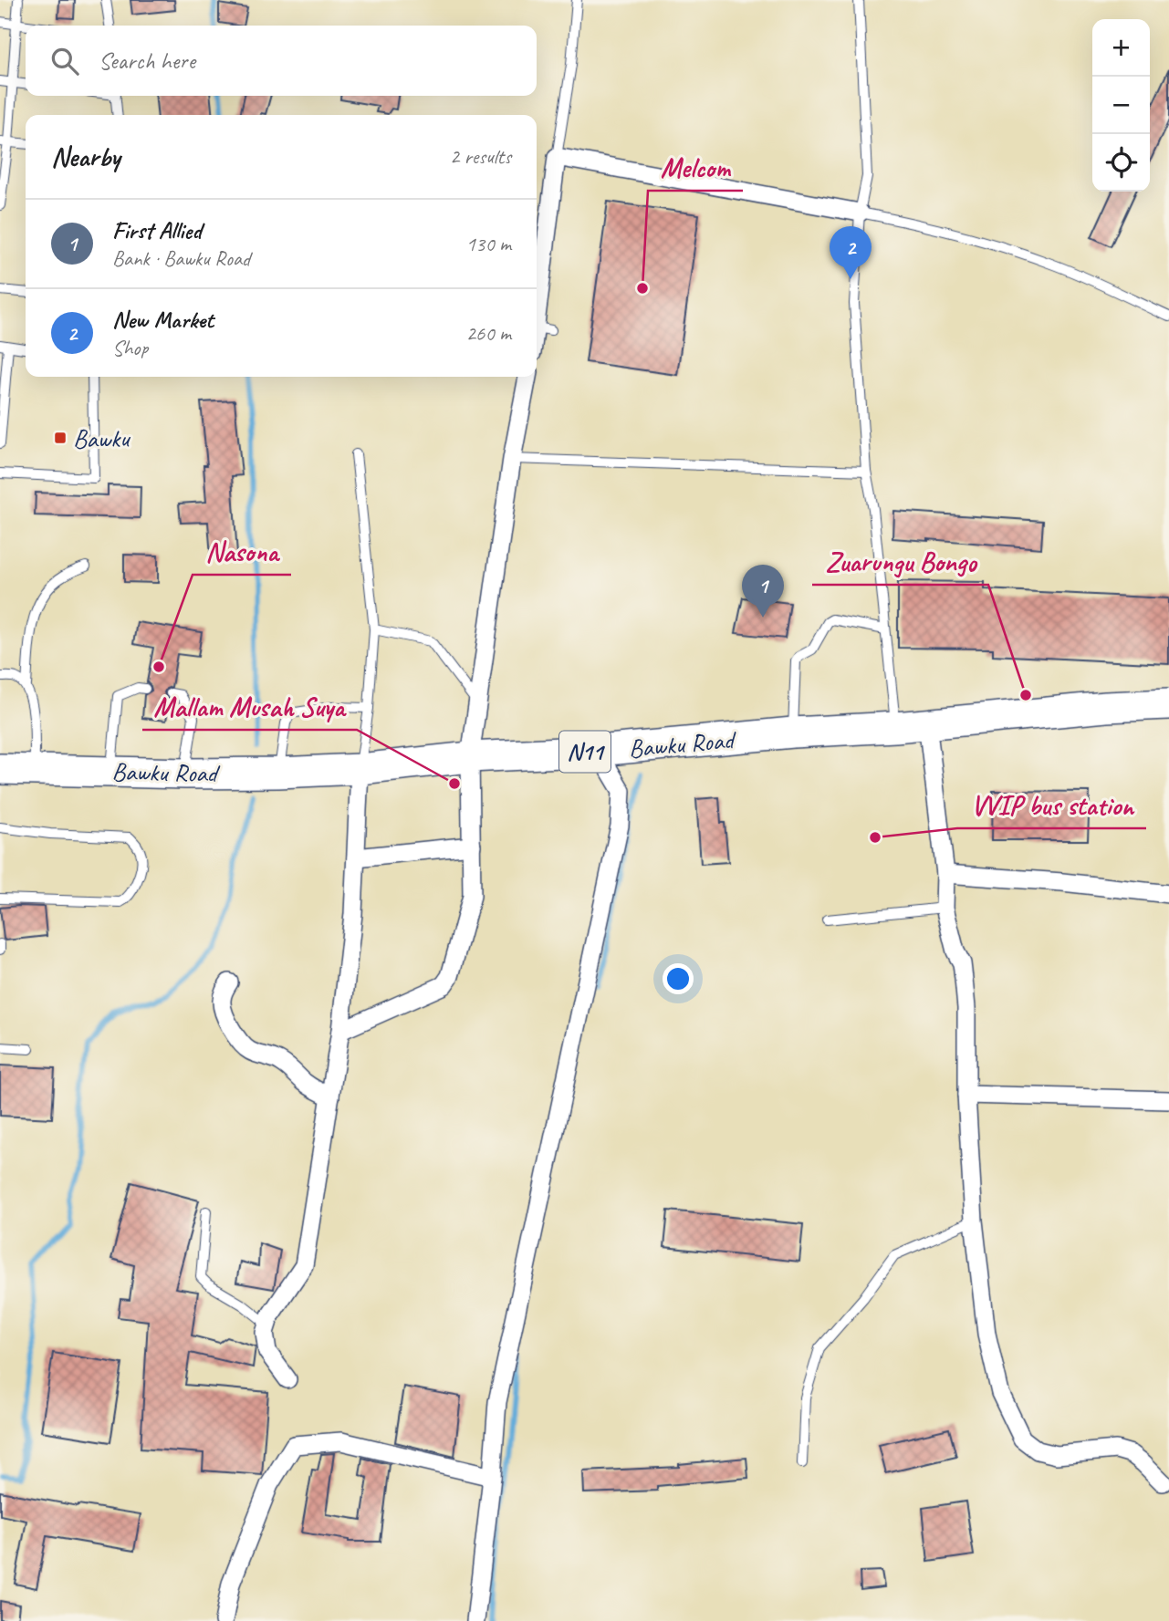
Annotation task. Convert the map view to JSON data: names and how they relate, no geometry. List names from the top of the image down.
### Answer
{
  "streets": {
    "highway": ["Bawku Road", "N11"]
  },
  "places": {
    "other": [
      "Melcom",
      "Nasona",
      "Zuarungu Bongo",
      "Mallam Musah Suya",
      "VVIP bus station"
    ],
    "transit": ["Bawku"]
  },
  "page": {
    "map_buttons": ["+", "−"],
    "search": "Search here",
    "heading": ["Nearby", "2 results"],
    "list": [
      {
        "mark": "1",
        "name": "First Allied",
        "note": "Bank · Bawku Road",
        "value": "130 m"
      },
      {
        "mark": "2",
        "name": "New Market",
        "note": "Shop",
        "value": "260 m"
      }
    ],
    "pins": ["2", "1"]
  }
}
